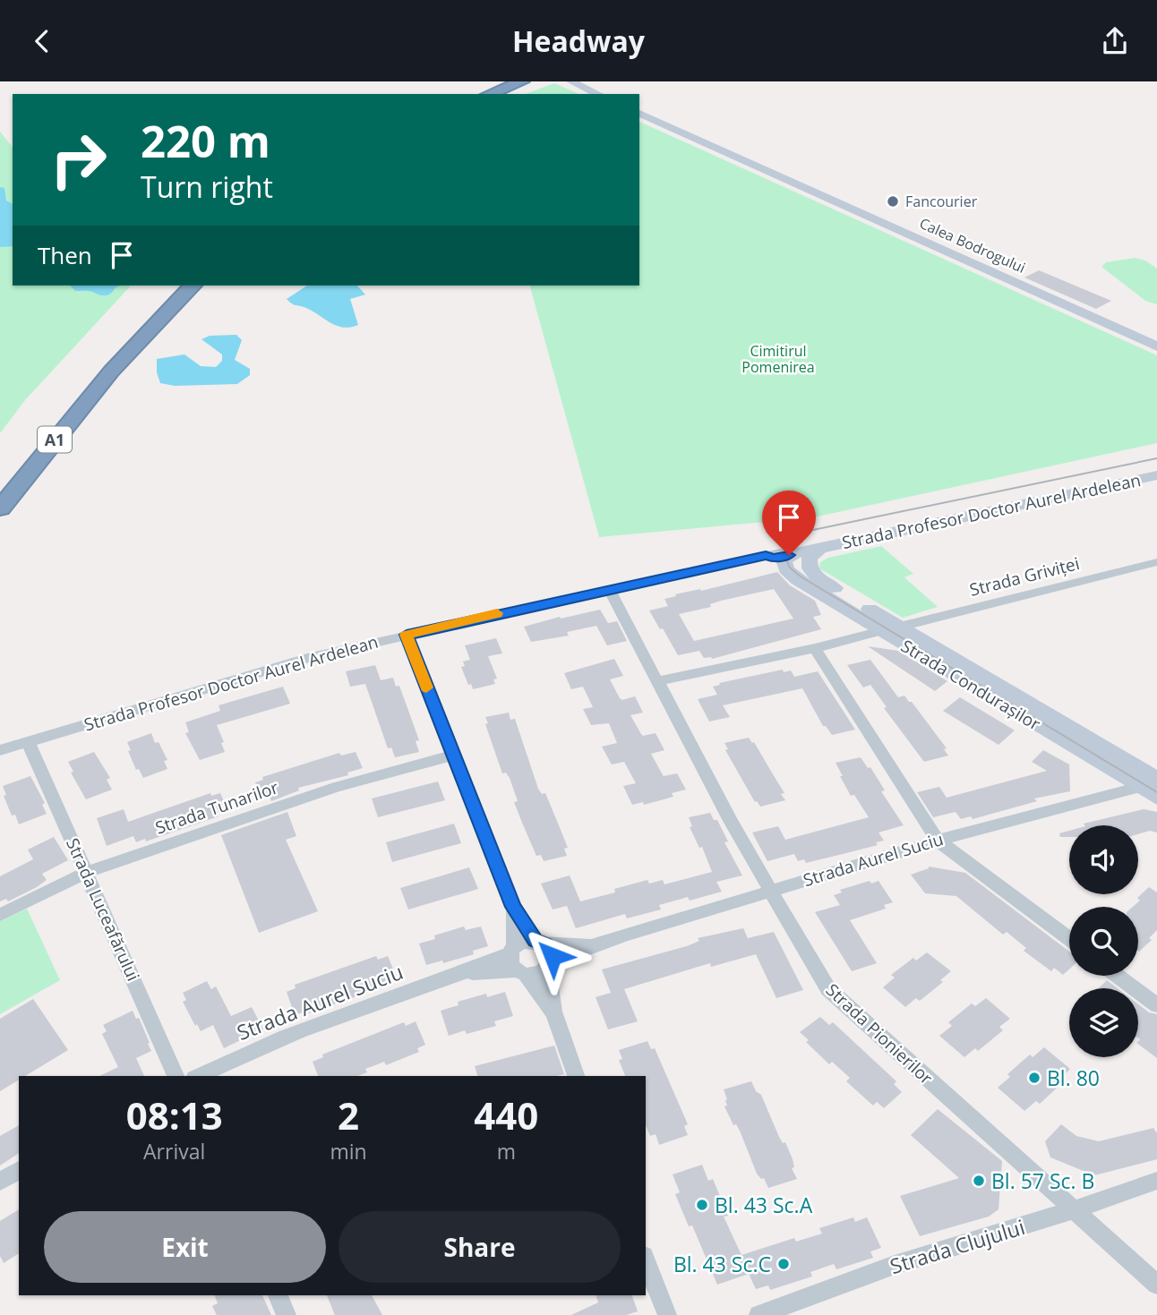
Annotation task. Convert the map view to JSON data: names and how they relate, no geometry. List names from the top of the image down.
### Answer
{
  "streets": {
    "highway": ["A1"],
    "main road": ["Calea Bodrogului", "Strada Profesor Doctor Aurel Ardelean", "Strada Condurașilor"],
    "street": [
      "Strada Griviței",
      "Strada Tunarilor",
      "Strada Aurel Suciu",
      "Strada Luceafărului",
      "Strada Pionierilor",
      "Strada Clujului"
    ]
  },
  "crossings": [
    ["Strada Profesor Doctor Aurel Ardelean", "Strada Condurașilor"],
    ["Strada Profesor Doctor Aurel Ardelean", "Strada Luceafărului"],
    ["Strada Profesor Doctor Aurel Ardelean", "Strada Pionierilor"],
    ["Strada Griviței", "Strada Condurașilor"],
    ["Strada Condurașilor", "Strada Aurel Suciu"],
    ["Strada Tunarilor", "Strada Luceafărului"],
    ["Strada Aurel Suciu", "Strada Pionierilor"],
    ["Strada Pionierilor", "Strada Clujului"]
  ],
  "parks": ["Cimitirul Pomenirea"],
  "places": [
    "Fancourier",
    "Bl. 80",
    "Bl. 57 Sc. B",
    "Bl. 43 Sc.A",
    "Bl. 43 Sc.C"
  ],
  "page": {
    "header": "Headway",
    "turn": ["220 m", "Turn right"],
    "then": "Then",
    "eta": [
      "08:13",
      "Arrival",
      "2",
      "min",
      "440",
      "m"
    ],
    "buttons": ["Exit", "Share"]
  }
}
